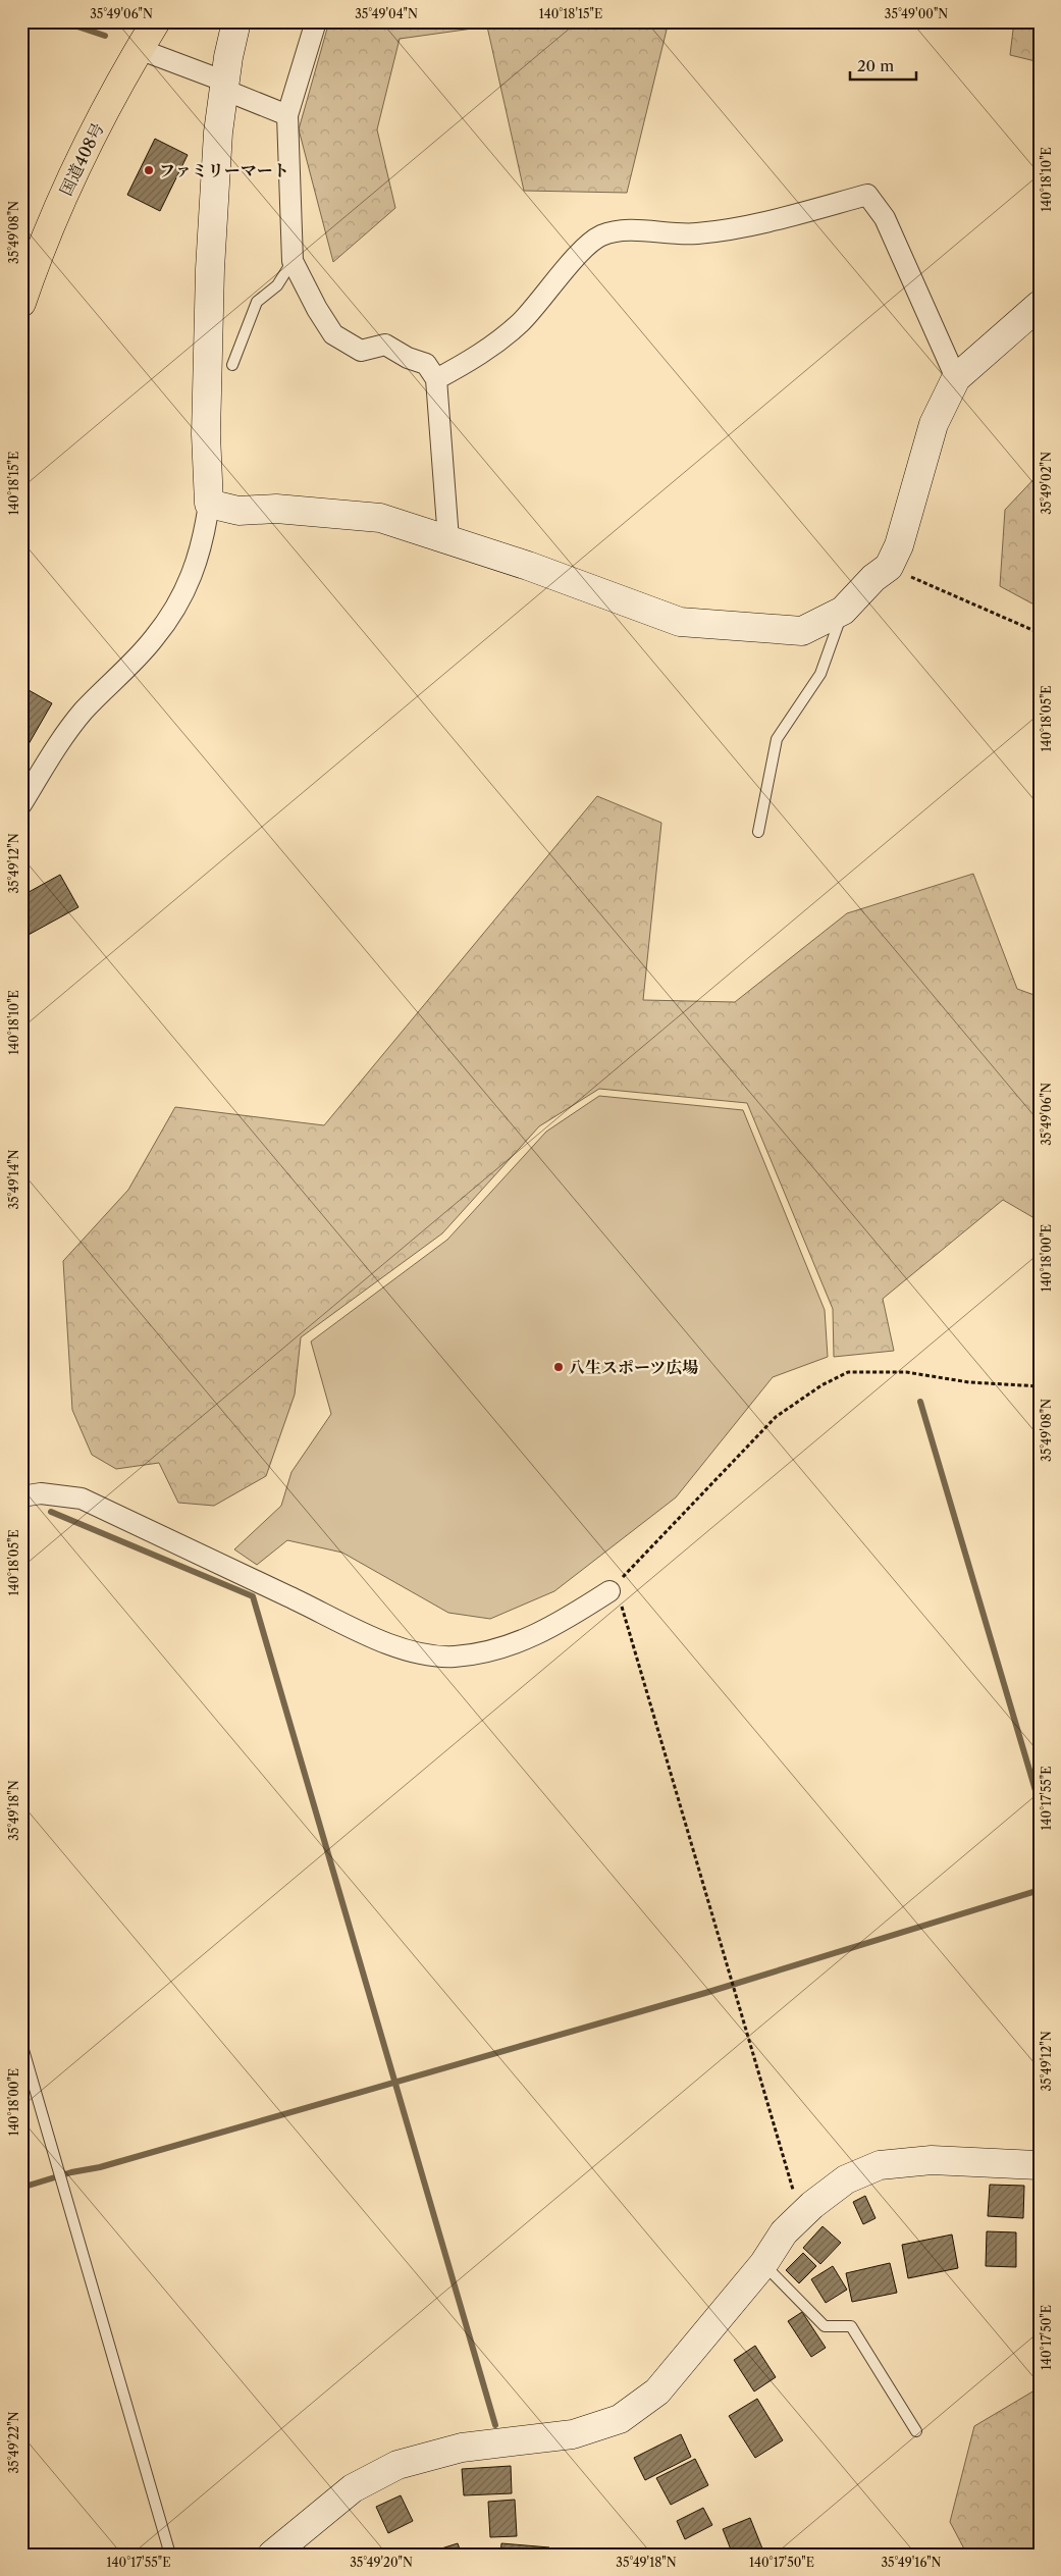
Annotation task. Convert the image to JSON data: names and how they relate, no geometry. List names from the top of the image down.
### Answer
{
  "streets": {
    "highway": ["国道408号"]
  },
  "places": ["ファミリーマート", "八生スポーツ広場"],
  "scale_bar": "20 m",
  "coordinates": [
    "35°49'06\"N",
    "35°49'04\"N",
    "140°18'15\"E",
    "35°49'00\"N",
    "140°18'10\"E",
    "35°49'08\"N",
    "35°49'02\"N",
    "140°18'05\"E",
    "35°49'12\"N",
    "35°49'14\"N",
    "140°18'00\"E",
    "140°17'55\"E",
    "35°49'18\"N",
    "140°17'50\"E",
    "35°49'22\"N",
    "35°49'20\"N",
    "35°49'16\"N"
  ]
}
